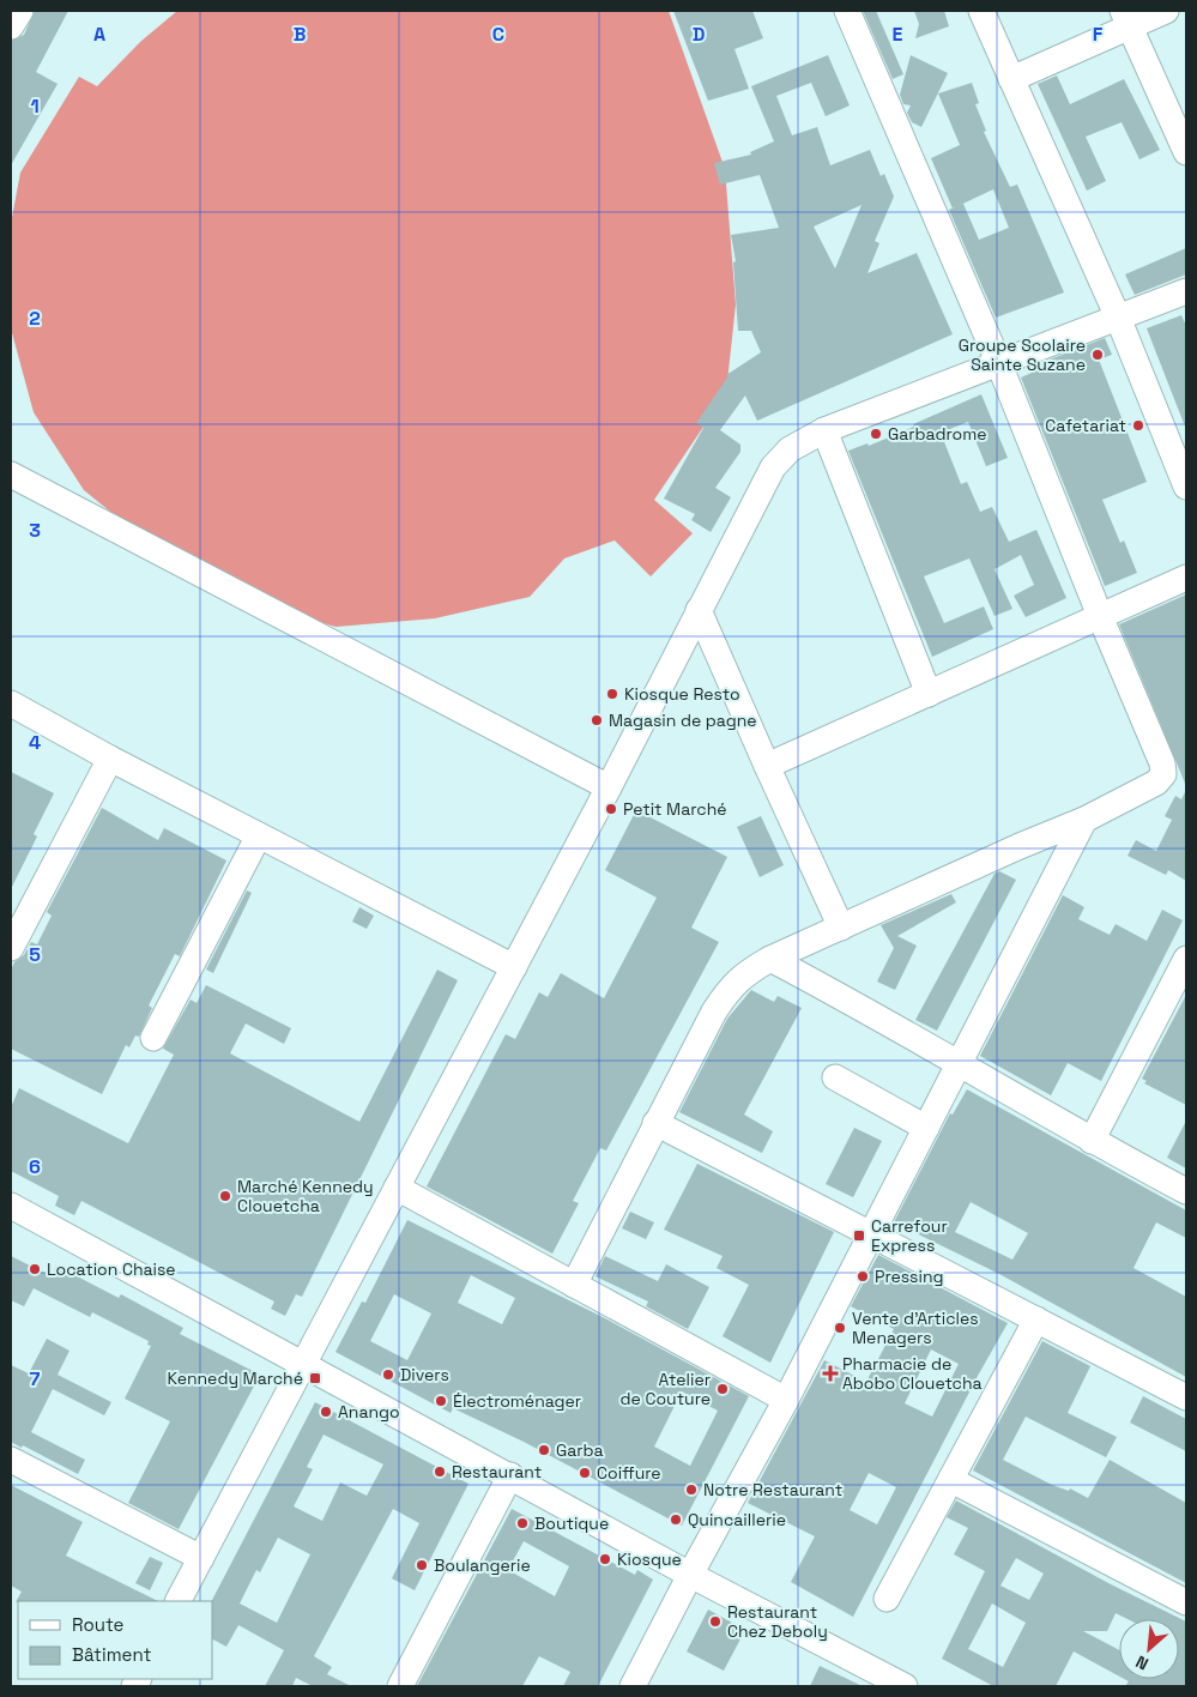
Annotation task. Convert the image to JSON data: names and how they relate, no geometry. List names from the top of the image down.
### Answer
{
  "places": {
    "other": [
      "Groupe Scolaire Sainte Suzane",
      "Cafetariat",
      "Garbadrome",
      "Kiosque Resto",
      "Magasin de pagne",
      "Petit Marché",
      "Marché Kennedy Clouetcha",
      "Location Chaise",
      "Pressing",
      "Vente d'Articles Menagers",
      "Divers",
      "Atelier de Couture",
      "Électroménager",
      "Anango",
      "Garba",
      "Restaurant",
      "Coiffure",
      "Notre Restaurant",
      "Quincaillerie",
      "Boutique",
      "Kiosque",
      "Boulangerie",
      "Restaurant Chez Deboly"
    ],
    "transit": ["Carrefour Express", "Kennedy Marché"],
    "health": ["Pharmacie de Abobo Clouetcha"]
  },
  "legend": ["Route", "Bâtiment"],
  "north": "bottom left",
  "grid": {
    "columns": [
      "A",
      "B",
      "C",
      "D",
      "E",
      "F"
    ],
    "rows": [
      "1",
      "2",
      "3",
      "4",
      "5",
      "6",
      "7"
    ]
  }
}
